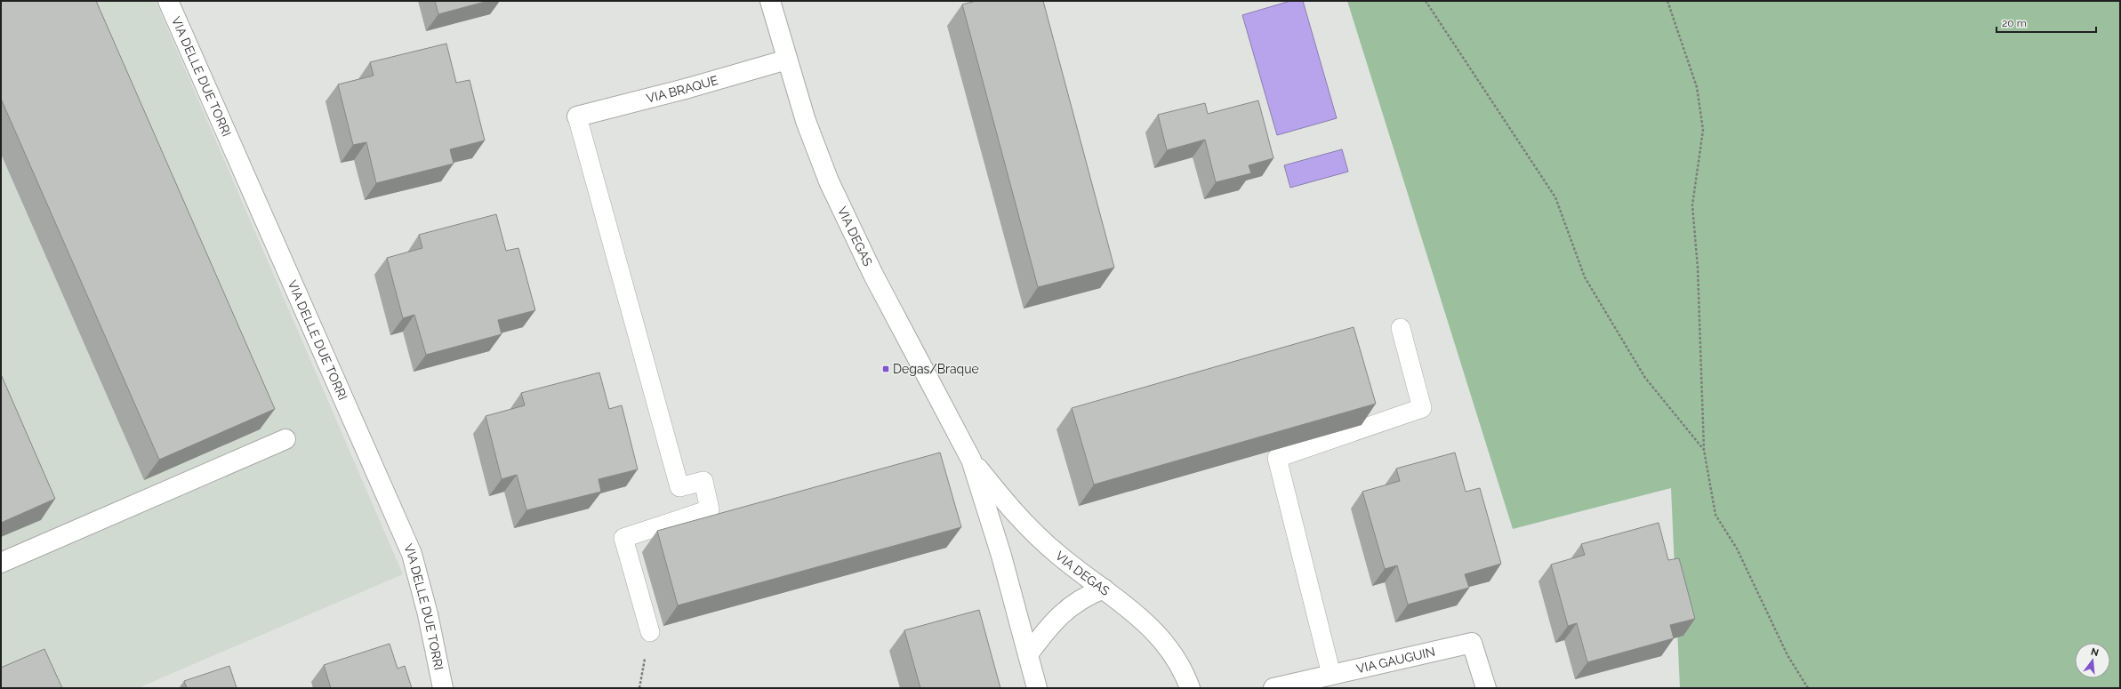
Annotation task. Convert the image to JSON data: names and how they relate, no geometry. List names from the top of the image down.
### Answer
{
  "streets": {
    "street": [
      "VIA DELLE DUE TORRI",
      "VIA BRAQUE",
      "VIA DEGAS",
      "VIA GAUGUIN"
    ]
  },
  "crossings": [
    ["VIA BRAQUE", "VIA DEGAS"]
  ],
  "places": {
    "transit": ["Degas/Braque"]
  },
  "scale_bar": "20 m",
  "north": "top"
}
